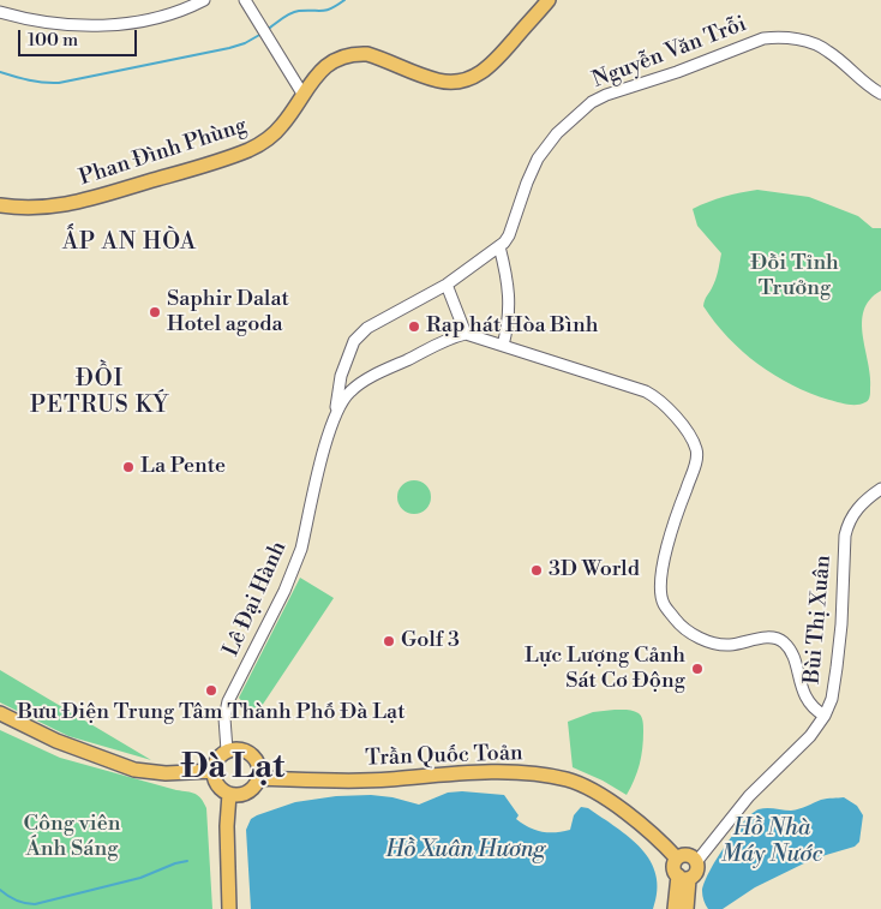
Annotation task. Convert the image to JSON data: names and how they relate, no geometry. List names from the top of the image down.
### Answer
{
  "streets": {
    "main road": ["Phan Đình Phùng", "Trần Quốc Toản"],
    "street": ["Nguyễn Văn Trỗi", "Lê Đại Hành", "Bùi Thị Xuân"]
  },
  "crossings": [
    ["Nguyễn Văn Trỗi", "Lê Đại Hành"],
    ["Lê Đại Hành", "Trần Quốc Toản"],
    ["Bùi Thị Xuân", "Trần Quốc Toản"]
  ],
  "districts": ["ẤP AN HÒA", "ĐỒI PETRUS KÝ", "Đà Lạt"],
  "water": ["Hồ Nhà Máy Nước", "Hồ Xuân Hương"],
  "parks": ["Đồi Tỉnh Trưởng", "Công viên Ánh Sáng"],
  "places": [
    "Saphir Dalat Hotel agoda",
    "Rạp hát Hòa Bình",
    "La Pente",
    "3D World",
    "Golf 3",
    "Lực Lượng Cảnh Sát Cơ Động",
    "Bưu Điện Trung Tâm Thành Phố Đà Lạt"
  ],
  "scale_bar": "100 m"
}
